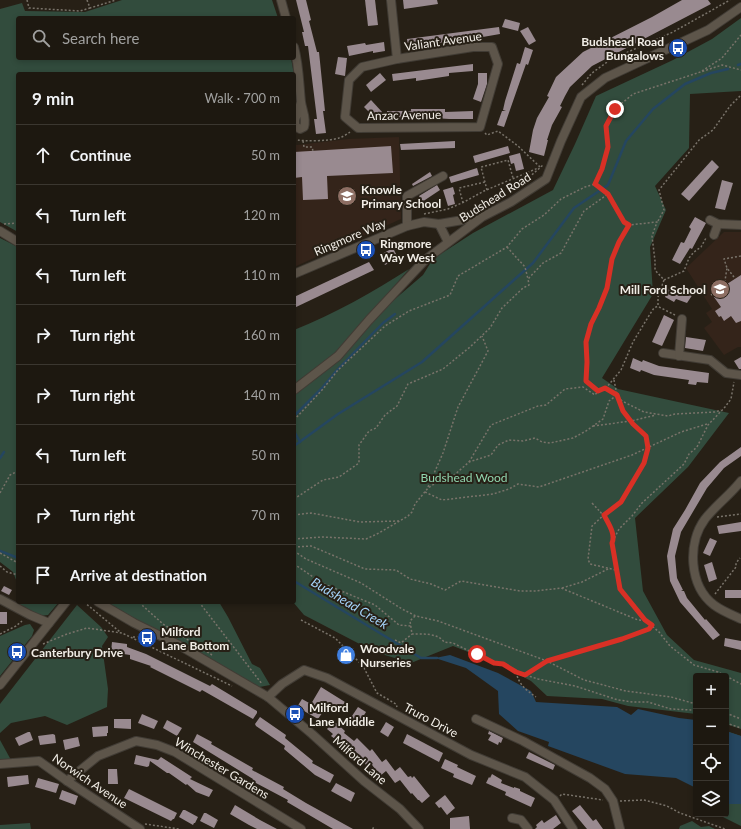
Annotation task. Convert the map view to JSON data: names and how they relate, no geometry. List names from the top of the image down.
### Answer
{
  "streets": {
    "street": [
      "Valiant Avenue",
      "Anzac Avenue",
      "Budshead Road",
      "Ringmore Way",
      "Truro Drive",
      "Milford Lane",
      "Winchester Gardens",
      "Norwich Avenue"
    ]
  },
  "crossings": [
    ["Valiant Avenue", "Anzac Avenue"],
    ["Budshead Road", "Ringmore Way"],
    ["Truro Drive", "Milford Lane"],
    ["Winchester Gardens", "Norwich Avenue"]
  ],
  "water": ["Budshead Creek"],
  "parks": ["Budshead Wood"],
  "places": {
    "bus stop": [
      "Budshead Road Bungalows",
      "Ringmore Way West",
      "Milford Lane Bottom",
      "Canterbury Drive",
      "Milford Lane Middle"
    ],
    "school or university": ["Knowle Primary School", "Mill Ford School"],
    "shop": ["Woodvale Nurseries"]
  },
  "page": {
    "search": "Search here",
    "heading": ["9 min", "Walk · 700 m"],
    "list": [
      ["Continue", "50 m"],
      ["Turn left", "120 m"],
      ["Turn left", "110 m"],
      ["Turn right", "160 m"],
      ["Turn right", "140 m"],
      ["Turn left", "50 m"],
      ["Turn right", "70 m"],
      "Arrive at destination"
    ],
    "map_buttons": ["+", "−"]
  }
}
